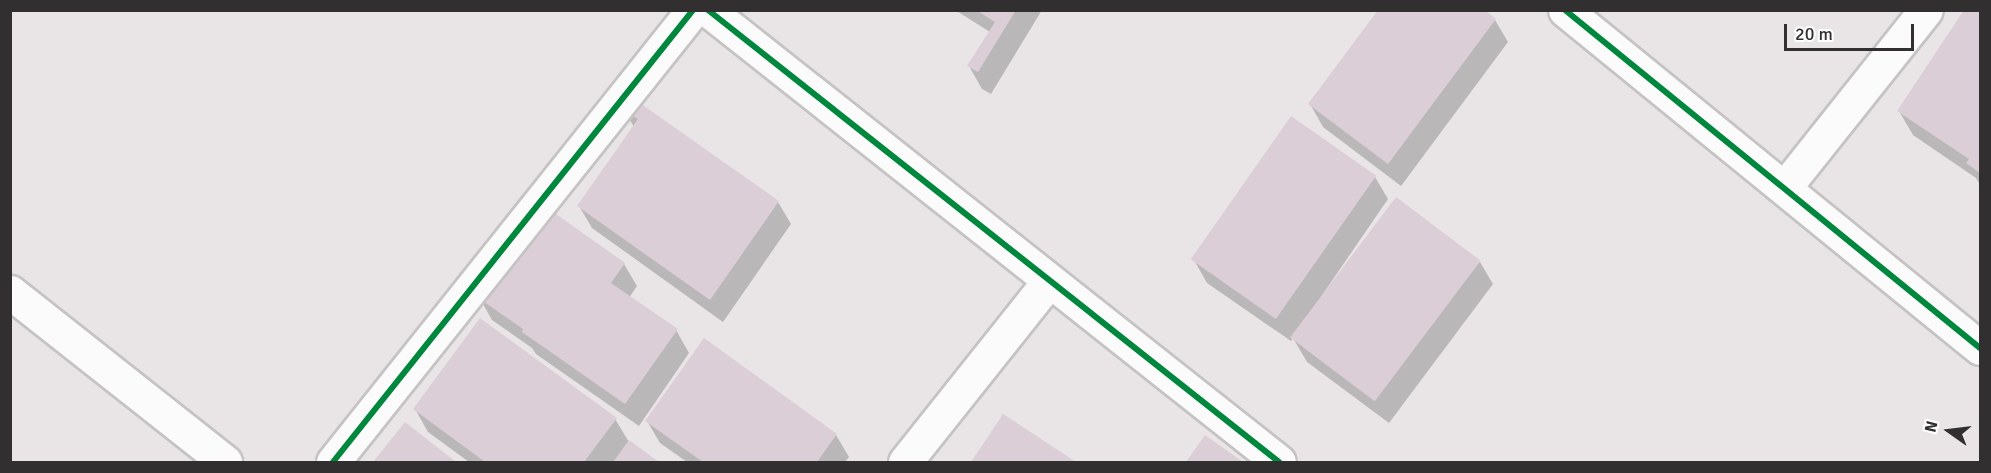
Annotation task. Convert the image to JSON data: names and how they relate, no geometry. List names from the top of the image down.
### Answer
{
  "scale_bar": "20 m",
  "north": "left"
}
